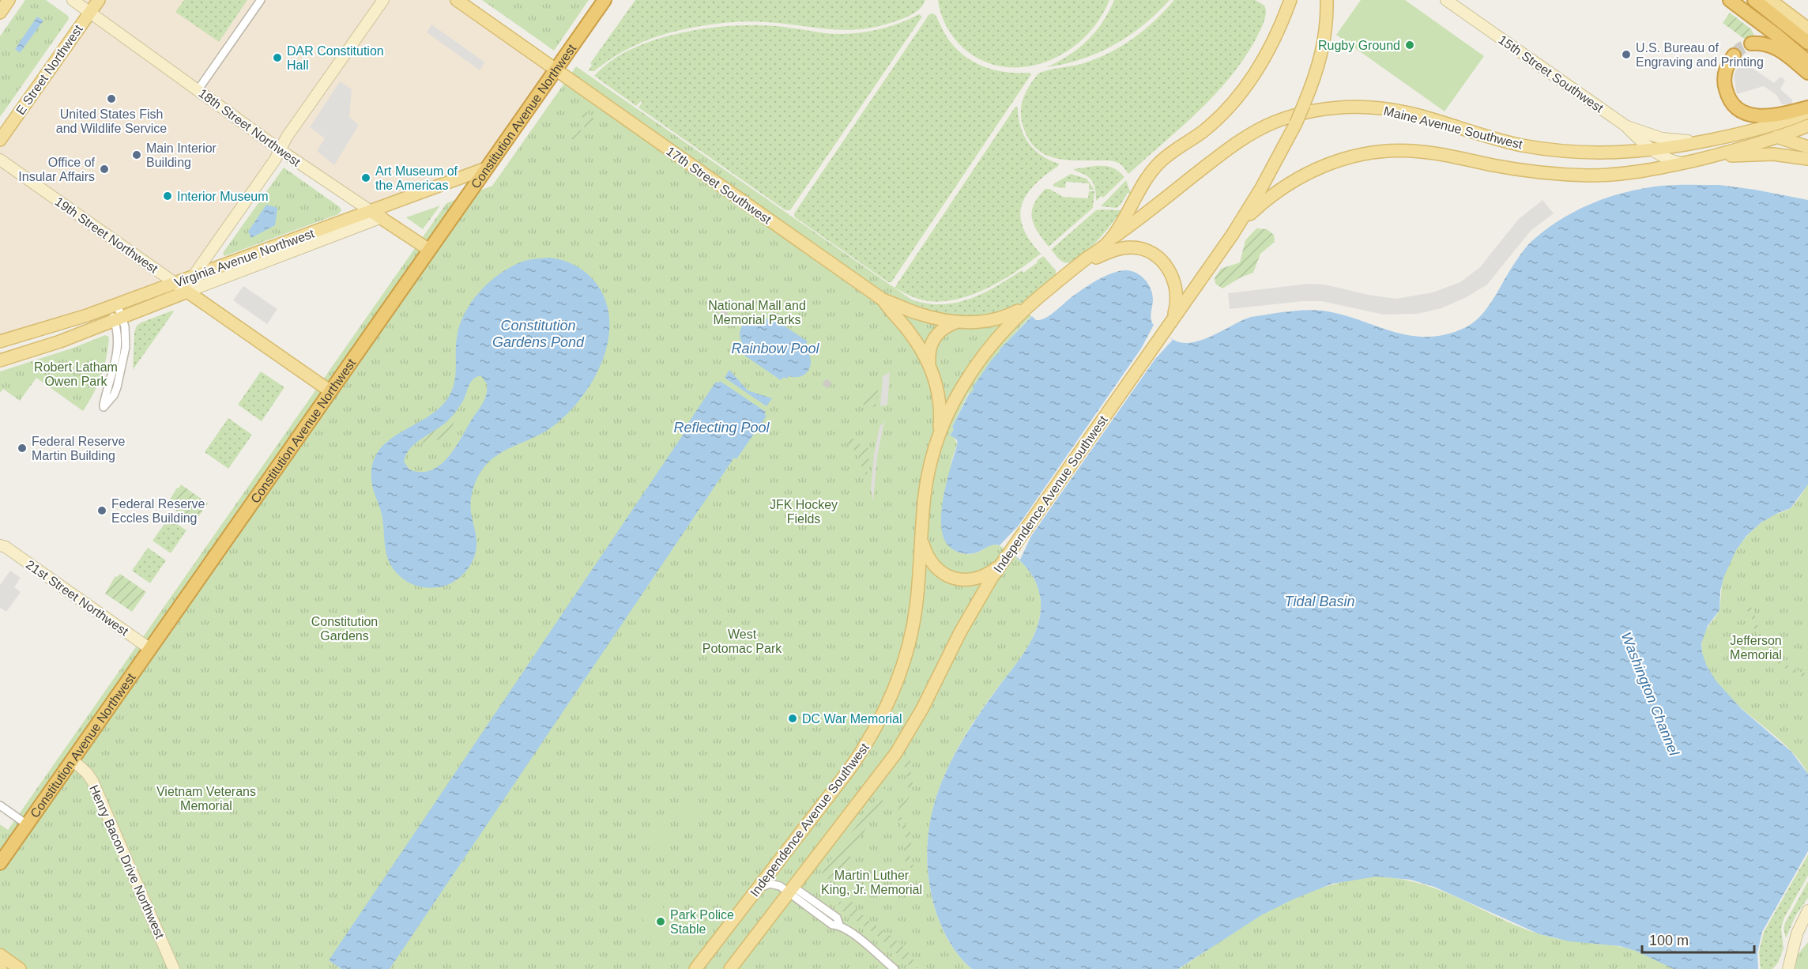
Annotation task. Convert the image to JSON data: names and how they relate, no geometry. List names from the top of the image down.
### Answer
{
  "streets": {
    "highway": ["Constitution Avenue Northwest"],
    "main road": [
      "E Street Northwest",
      "15th Street Southwest",
      "18th Street Northwest",
      "Maine Avenue Southwest",
      "17th Street Southwest",
      "19th Street Northwest",
      "Virginia Avenue Northwest",
      "Independence Avenue Southwest",
      "21st Street Northwest",
      "Henry Bacon Drive Northwest"
    ]
  },
  "crossings": [
    ["E Street Northwest", "18th Street Northwest"],
    ["15th Street Southwest", "Maine Avenue Southwest"],
    ["Constitution Avenue Northwest", "18th Street Northwest"],
    ["Constitution Avenue Northwest", "17th Street Southwest"],
    ["Constitution Avenue Northwest", "19th Street Northwest"],
    ["Constitution Avenue Northwest", "Virginia Avenue Northwest"],
    ["Constitution Avenue Northwest", "21st Street Northwest"],
    ["Constitution Avenue Northwest", "Henry Bacon Drive Northwest"],
    ["18th Street Northwest", "Virginia Avenue Northwest"],
    ["Maine Avenue Southwest", "Independence Avenue Southwest"],
    ["17th Street Southwest", "Independence Avenue Southwest"],
    ["19th Street Northwest", "Virginia Avenue Northwest"]
  ],
  "water": [
    "Constitution Gardens Pond",
    "Rainbow Pool",
    "Reflecting Pool",
    "Tidal Basin",
    "Washington Channel"
  ],
  "parks": [
    "National Mall and Memorial Parks",
    "Robert Latham Owen Park",
    "JFK Hockey Fields",
    "Constitution Gardens",
    "West Potomac Park",
    "Jefferson Memorial",
    "Vietnam Veterans Memorial",
    "Martin Luther King, Jr. Memorial"
  ],
  "places": [
    "Rugby Ground",
    "U.S. Bureau of Engraving and Printing",
    "DAR Constitution Hall",
    "United States Fish and Wildlife Service",
    "Main Interior Building",
    "Office of Insular Affairs",
    "Art Museum of the Americas",
    "Interior Museum",
    "Federal Reserve Martin Building",
    "Federal Reserve Eccles Building",
    "DC War Memorial",
    "Park Police Stable"
  ],
  "scale_bar": "100 m"
}
